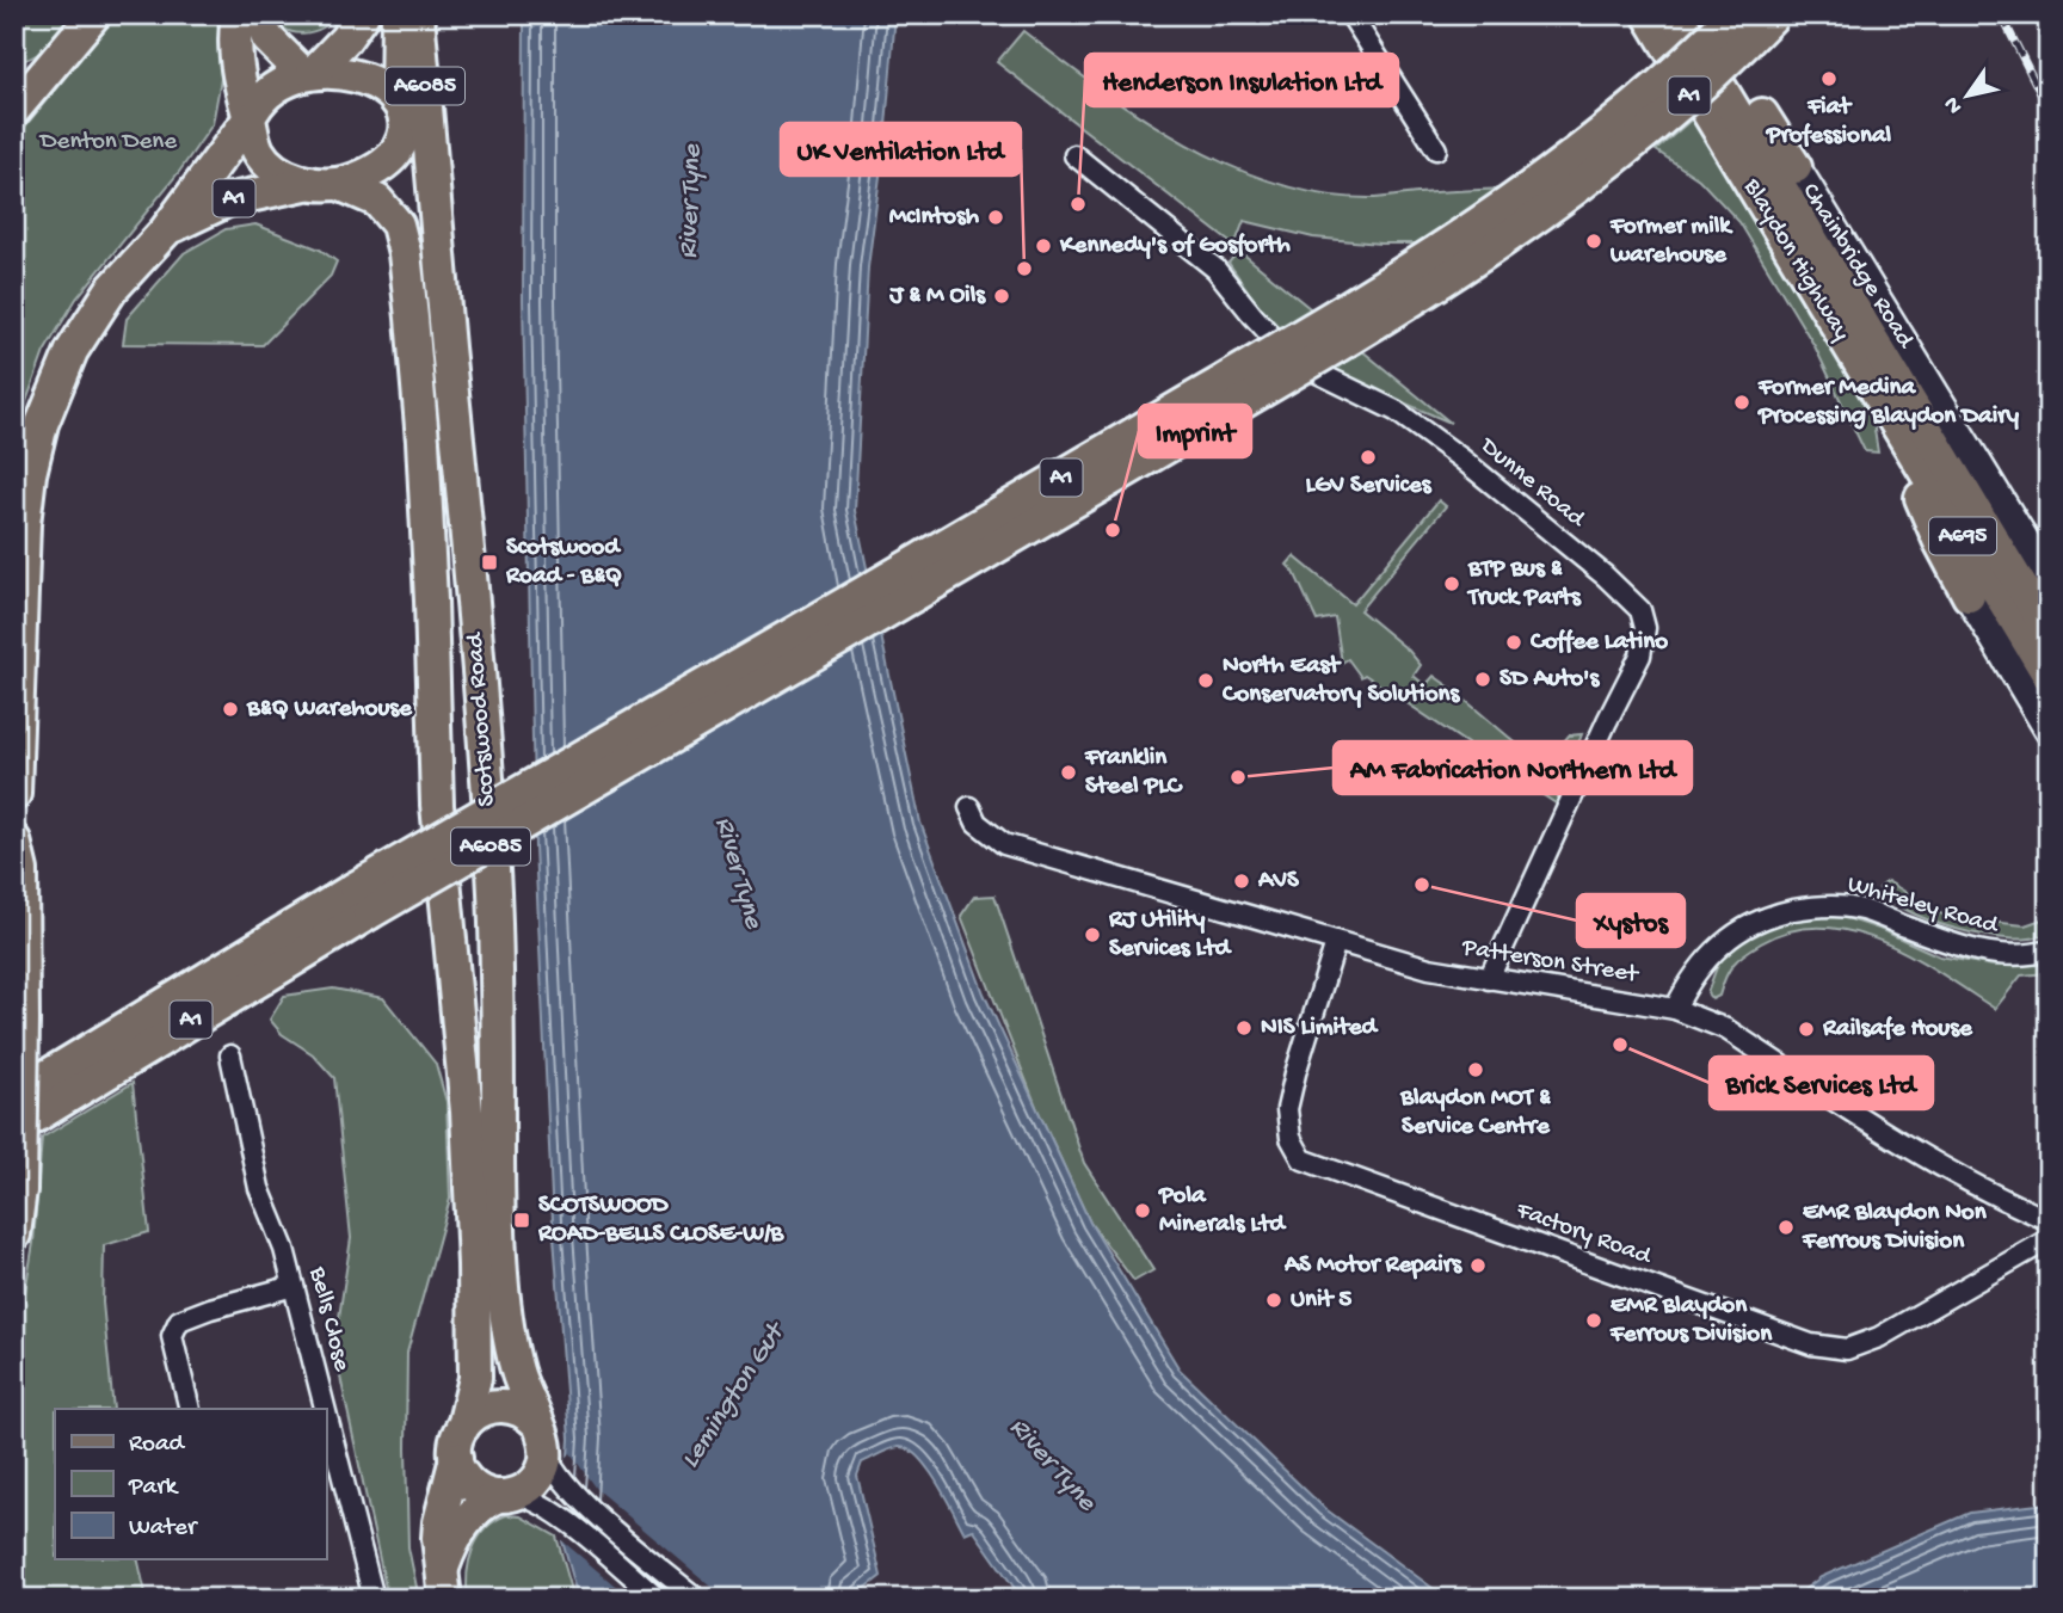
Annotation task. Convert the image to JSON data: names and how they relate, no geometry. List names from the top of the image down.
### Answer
{
  "streets": {
    "main road": [
      "A6085",
      "A1",
      "Blaydon Highway",
      "Chainbridge Road",
      "A695",
      "Scotswood Road"
    ],
    "street": [
      "Dunne Road",
      "Whiteley Road",
      "Patterson Street",
      "Factory Road",
      "Bells Close"
    ]
  },
  "crossings": [
    ["A1", "Scotswood Road"],
    ["Dunne Road", "Patterson Street"],
    ["Whiteley Road", "Patterson Street"],
    ["Patterson Street", "Factory Road"]
  ],
  "water": ["River Tyne", "Lemington Gut"],
  "parks": ["Denton Dene"],
  "places": {
    "other": [
      "Fiat Professional",
      "Henderson Insulation Ltd",
      "McIntosh",
      "Former milk warehouse",
      "Kennedy's of Gosforth",
      "UK Ventilation Ltd",
      "J & M Oils",
      "Former Medina Processing Blaydon Dairy",
      "LGV Services",
      "Imprint",
      "BTP Bus & Truck Parts",
      "Coffee Latino",
      "SD Auto's",
      "North East Conservatory Solutions",
      "B&Q Warehouse",
      "Franklin Steel PLC",
      "AM Fabrication Northern Ltd",
      "AVS",
      "Xystos",
      "RJ Utility Services Ltd",
      "NIS Limited",
      "Railsafe House",
      "Brick Services Ltd",
      "Blaydon MOT & Service Centre",
      "Pola Minerals Ltd",
      "EMR Blaydon Non Ferrous Division",
      "AS Motor Repairs",
      "Unit 5",
      "EMR Blaydon Ferrous Division"
    ],
    "transit": ["Scotswood Road - B&Q", "SCOTSWOOD ROAD-BELLS CLOSE-W/B"]
  },
  "legend": ["Road", "Park", "Water"],
  "north": "bottom left"
}
